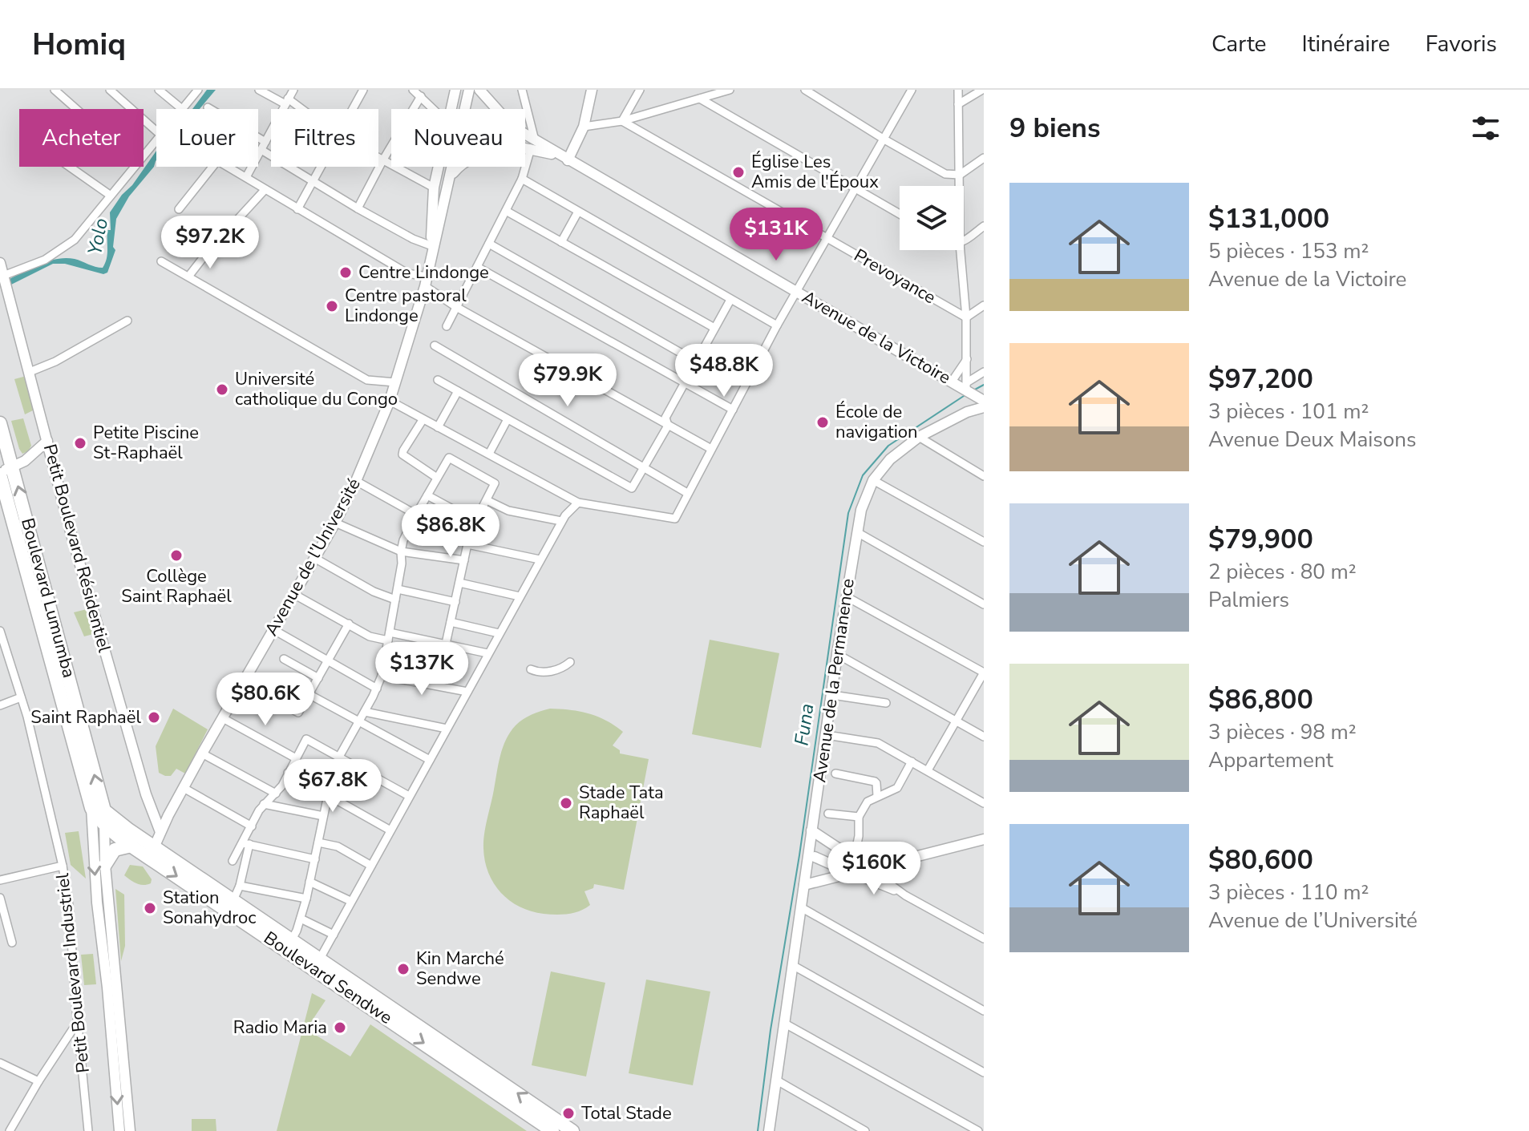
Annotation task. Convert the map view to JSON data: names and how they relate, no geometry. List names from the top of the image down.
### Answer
{
  "streets": {
    "highway": ["Boulevard Lumumba", "Boulevard Sendwe"],
    "main road": [
      "Avenue de la Victoire",
      "Petit Boulevard Résidentiel",
      "Avenue de l’Université",
      "Avenue de la Permanence"
    ],
    "street": ["Prevoyance", "Petit Boulevard Industriel"]
  },
  "crossings": [
    ["Petit Boulevard Résidentiel", "Avenue de l’Université"],
    ["Avenue de l’Université", "Boulevard Sendwe"],
    ["Boulevard Lumumba", "Boulevard Sendwe"]
  ],
  "one_way": ["Boulevard Lumumba"],
  "water": ["Yolo", "Funa"],
  "places": [
    "Église Les Amis de l'Époux",
    "Centre Lindonge",
    "Centre pastoral Lindonge",
    "Université catholique du Congo",
    "École de navigation",
    "Petite Piscine St-Raphaël",
    "Collège Saint Raphaël",
    "Saint Raphaël",
    "Stade Tata Raphaël",
    "Station Sonahydroc",
    "Kin Marché Sendwe",
    "Radio Maria",
    "Total Stade"
  ],
  "page": {
    "header": "Homiq",
    "nav": ["Carte", "Itinéraire", "Favoris"],
    "heading": "9 biens",
    "chip": [
      "Acheter",
      "Louer",
      "Filtres",
      "Nouveau"
    ],
    "list": [
      {
        "name": "$131,000",
        "note": "5 pièces · 153 m² · Avenue de la Victoire"
      },
      {
        "name": "$97,200",
        "note": "3 pièces · 101 m² · Avenue Deux Maisons"
      },
      {
        "name": "$79,900",
        "note": "2 pièces · 80 m² · Palmiers"
      },
      {
        "name": "$86,800",
        "note": "3 pièces · 98 m² · Appartement"
      },
      {
        "name": "$80,600",
        "note": "3 pièces · 110 m² · Avenue de l’Université"
      }
    ],
    "price": [
      "$131K",
      "$97.2K",
      "$48.8K",
      "$79.9K",
      "$86.8K",
      "$137K",
      "$80.6K",
      "$67.8K",
      "$160K"
    ]
  }
}
